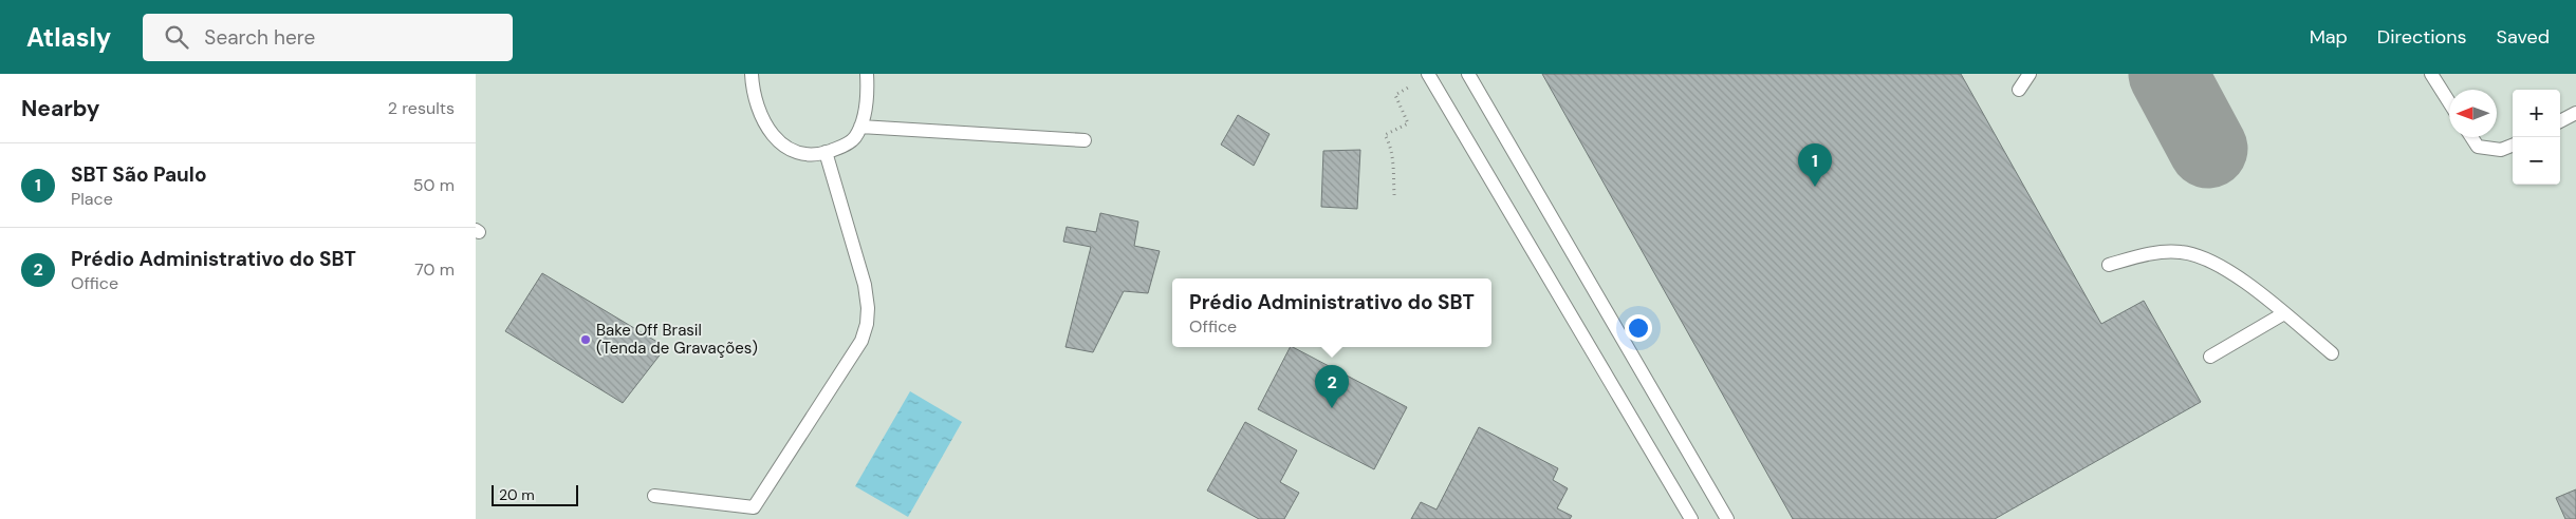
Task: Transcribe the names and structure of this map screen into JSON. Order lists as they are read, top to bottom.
{
  "places": ["Bake Off Brasil (Tenda de Gravações)"],
  "scale_bar": "20 m",
  "north": "left",
  "page": {
    "header": "Atlasly",
    "search": "Search here",
    "nav": ["Map", "Directions", "Saved"],
    "heading": ["Nearby", "2 results"],
    "map_buttons": ["+", "−"],
    "list": [
      {
        "mark": "1",
        "name": "SBT São Paulo",
        "note": "Place",
        "value": "50 m"
      },
      {
        "mark": "2",
        "name": "Prédio Administrativo do SBT",
        "note": "Office",
        "value": "70 m"
      }
    ],
    "pins": ["1", "2"],
    "popup": ["Prédio Administrativo do SBT", "Office"],
    "scale": "20 m"
  }
}
